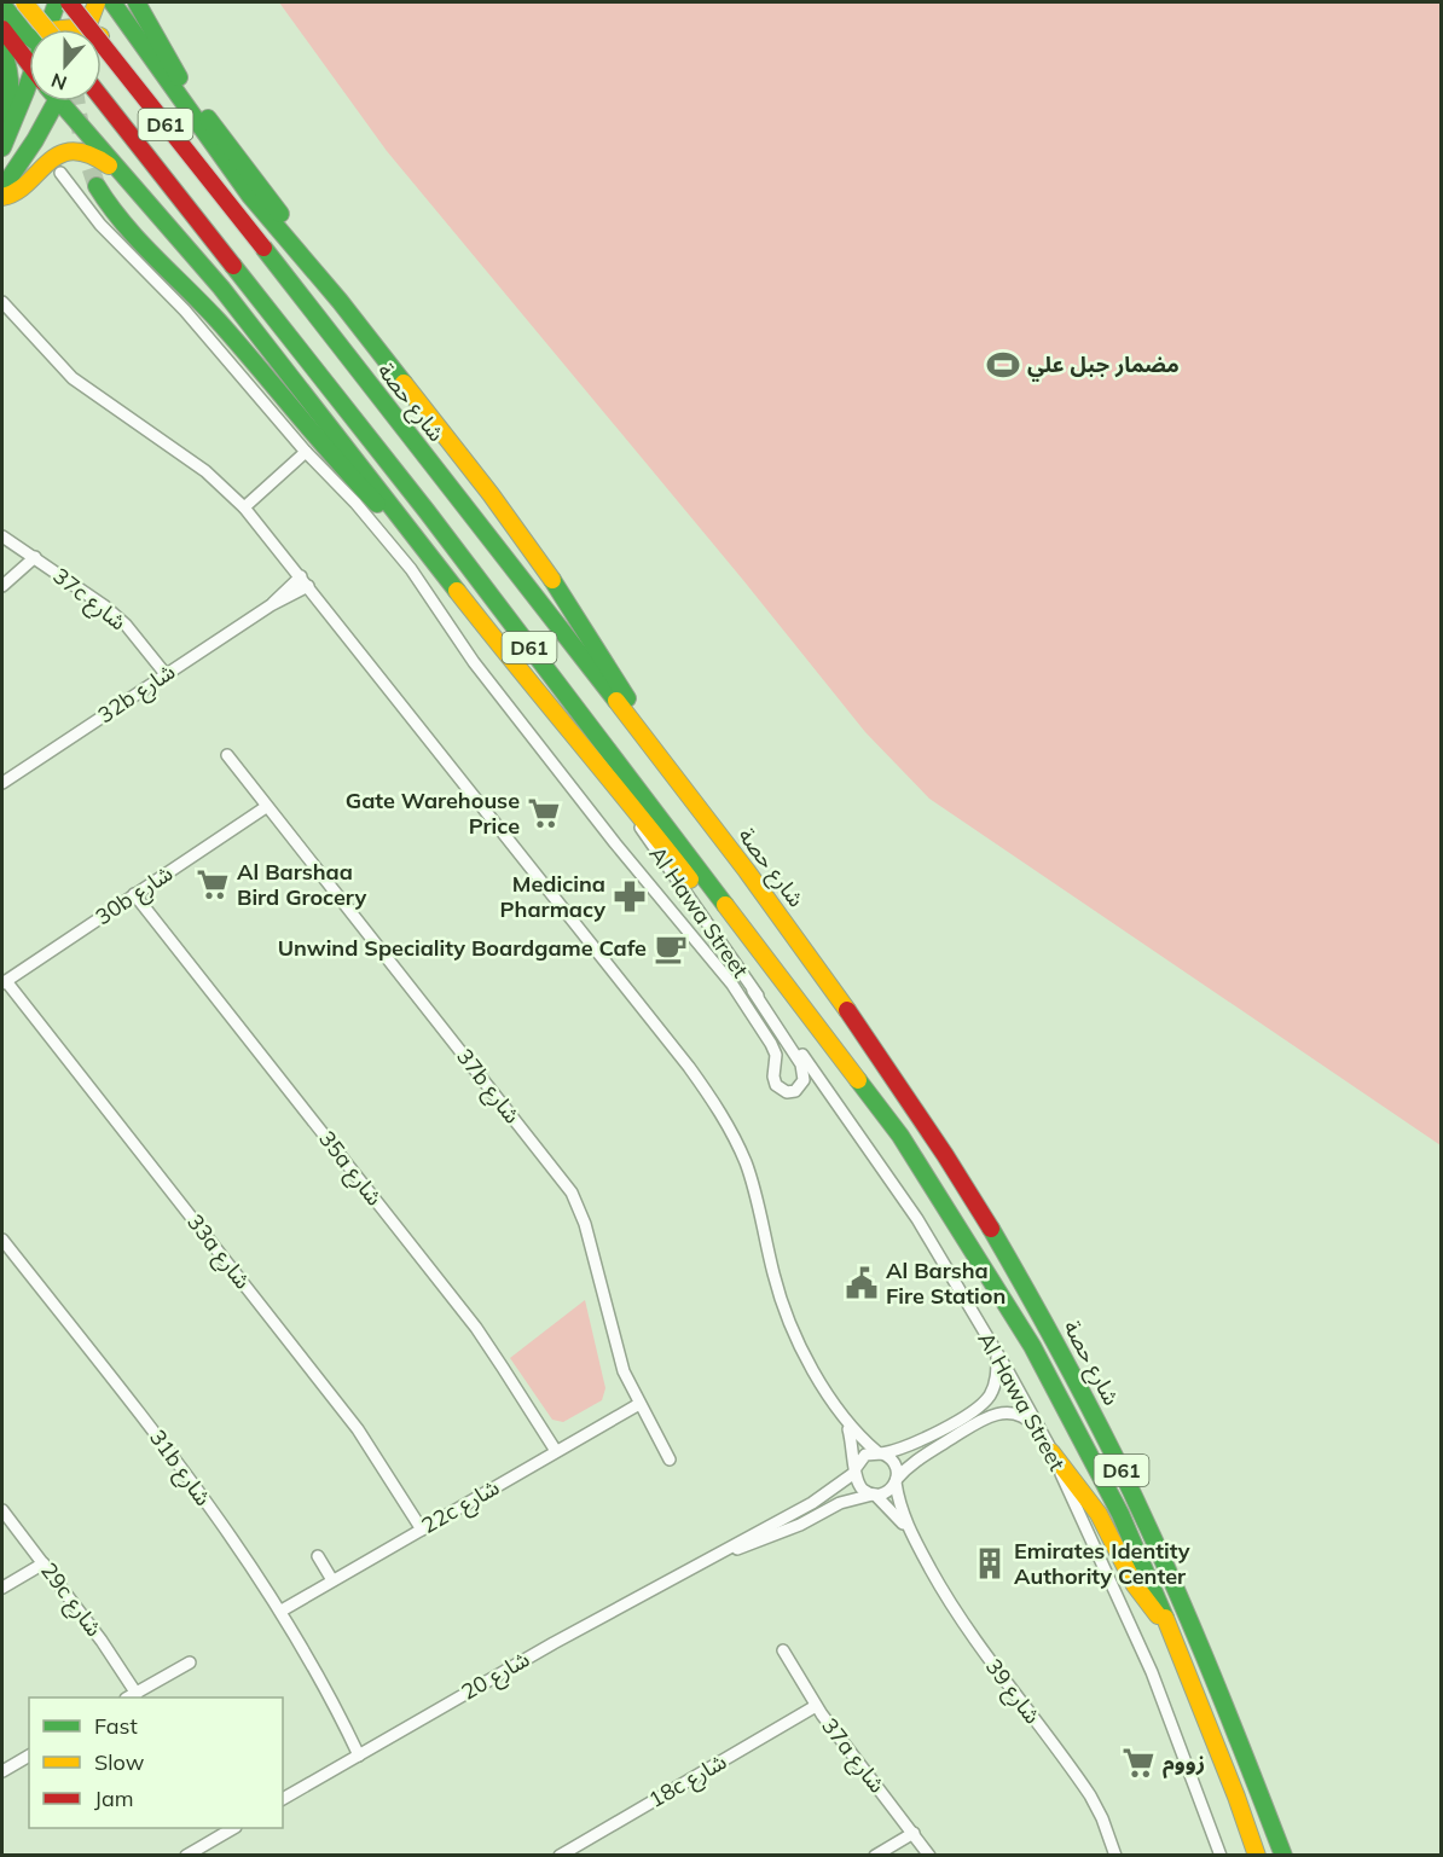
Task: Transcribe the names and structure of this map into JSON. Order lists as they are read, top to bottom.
{
  "streets": {
    "main road": ["D61", "شارع حصة"],
    "street": [
      "37c شارع",
      "32b شارع",
      "30b شارع",
      "Al Hawa Street",
      "37b شارع",
      "35a شارع",
      "33a شارع",
      "31b شارع",
      "22c شارع",
      "29c شارع",
      "شارع 20",
      "شارع 39",
      "37a شارع",
      "18c شارع"
    ]
  },
  "crossings": [
    ["D61", "شارع حصة"],
    ["شارع حصة", "Al Hawa Street"],
    ["37c شارع", "32b شارع"],
    ["30b شارع", "37b شارع"],
    ["30b شارع", "35a شارع"],
    ["30b شارع", "33a شارع"],
    ["37b شارع", "22c شارع"],
    ["35a شارع", "22c شارع"],
    ["33a شارع", "22c شارع"],
    ["31b شارع", "22c شارع"],
    ["31b شارع", "شارع 20"],
    ["شارع 20", "شارع 39"],
    ["37a شارع", "18c شارع"]
  ],
  "places": {
    "sports": ["مضمار جبل علي"],
    "supermarket": ["Gate Warehouse Price", "Al Barshaa Bird Grocery", "زووم"],
    "pharmacy": ["Medicina Pharmacy"],
    "cafe": ["Unwind Speciality Boardgame Cafe"],
    "public building": ["Al Barsha Fire Station"],
    "building": ["Emirates Identity Authority Center"]
  },
  "legend": ["Fast", "Slow", "Jam"],
  "north": "bottom"
}
